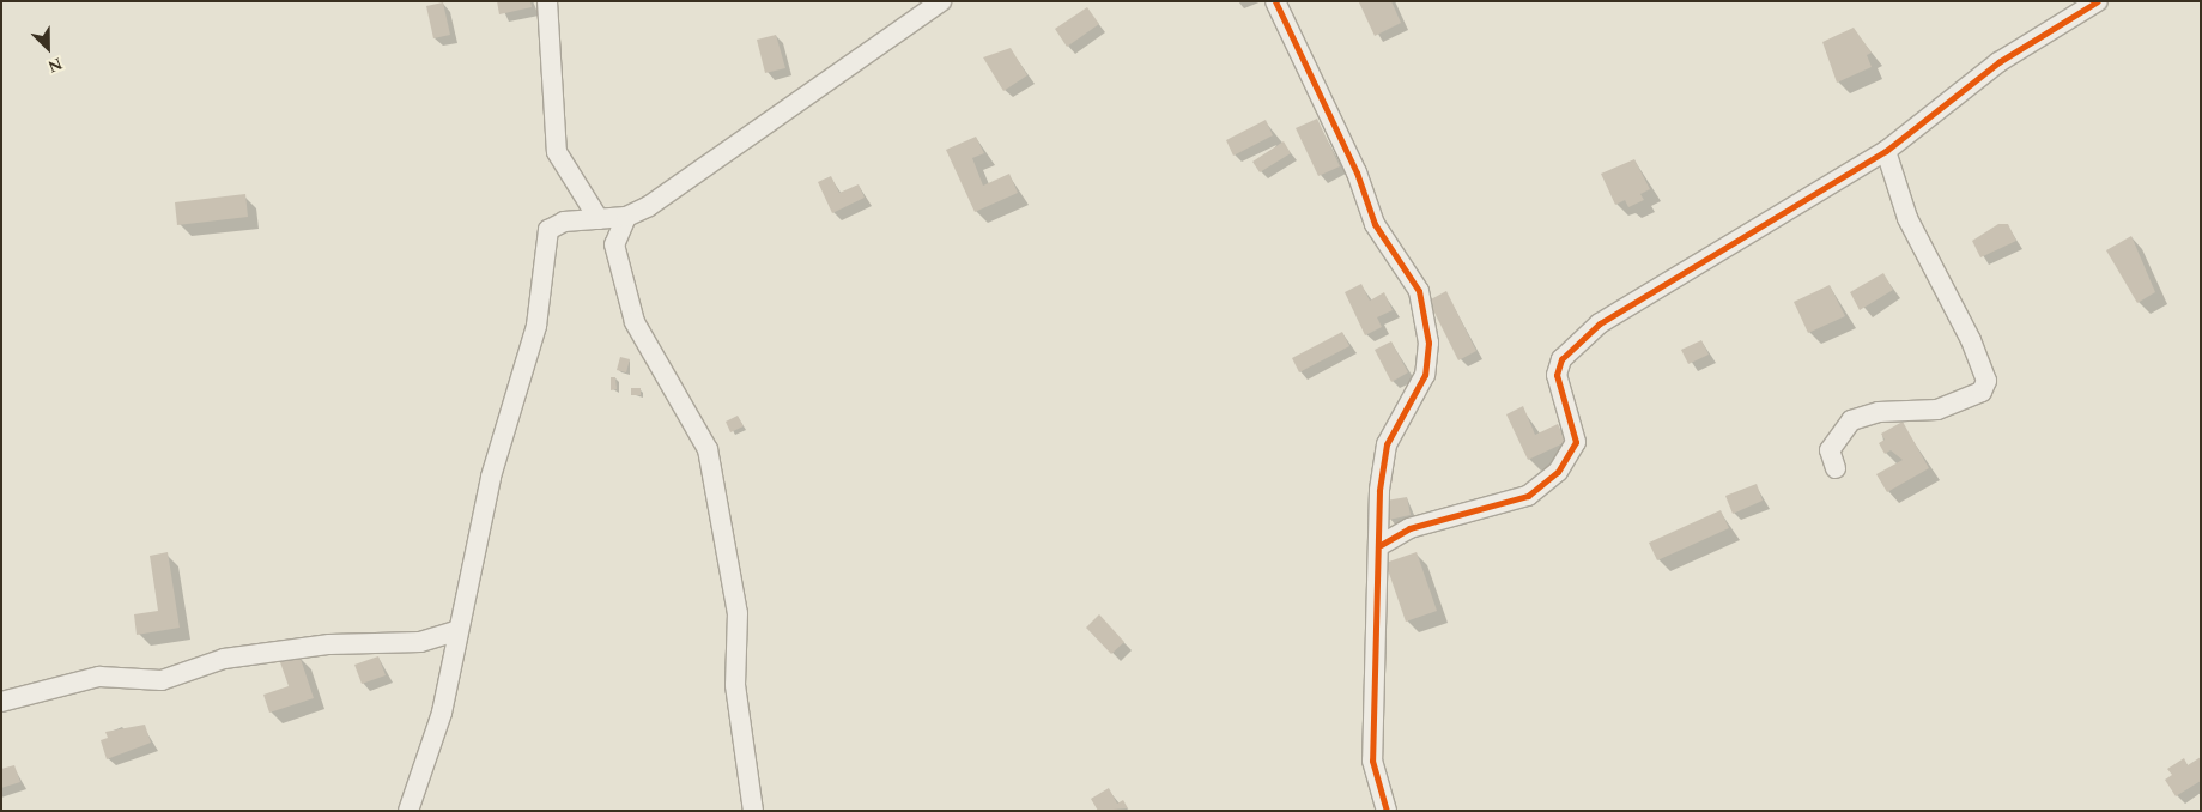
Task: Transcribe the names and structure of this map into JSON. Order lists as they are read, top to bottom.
{
  "north": "bottom right"
}
